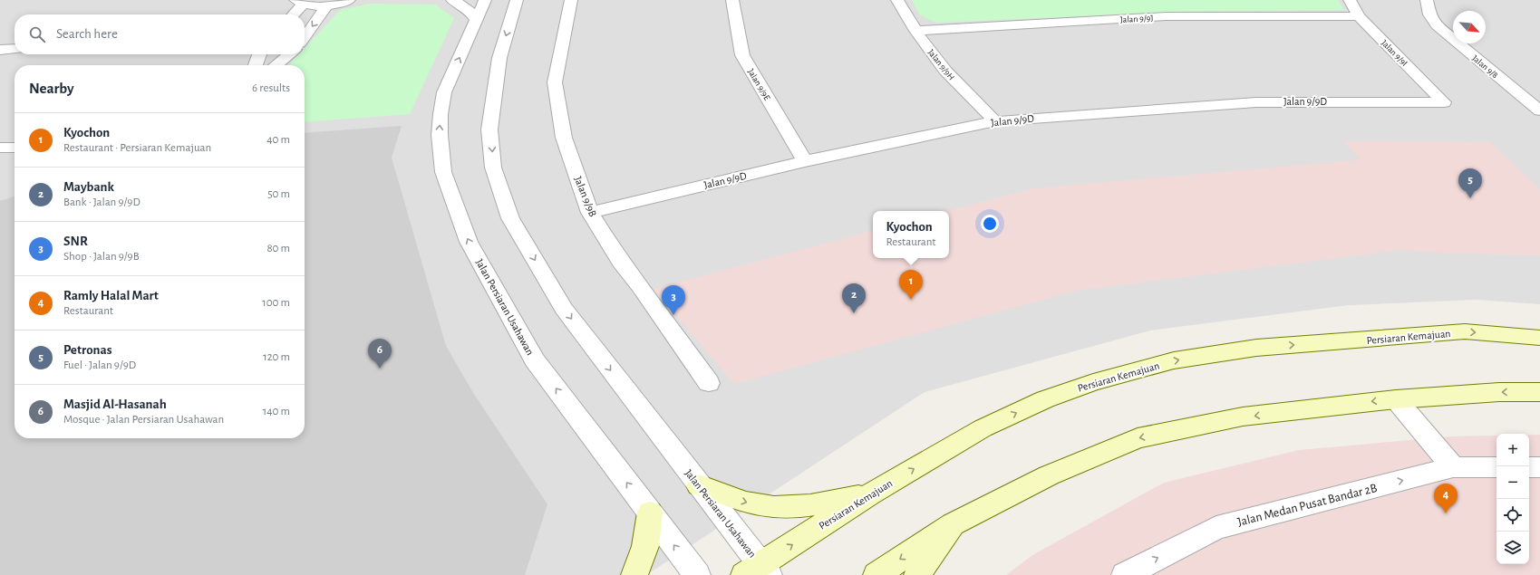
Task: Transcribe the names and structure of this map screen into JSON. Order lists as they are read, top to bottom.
{
  "streets": {
    "main road": ["Persiaran Kemajuan"],
    "street": [
      "Jalan 9/9J",
      "Jalan 9/9I",
      "Jalan 9/9H",
      "Jalan 9/8",
      "Jalan 9/9E",
      "Jalan 9/9D",
      "Jalan 9/9B",
      "Jalan Persiaran Usahawan",
      "Jalan Medan Pusat Bandar 2B"
    ]
  },
  "crossings": [
    ["Jalan 9/9J", "Jalan 9/9I"],
    ["Jalan 9/9J", "Jalan 9/9H"],
    ["Jalan 9/9I", "Jalan 9/9D"],
    ["Jalan 9/9H", "Jalan 9/9D"],
    ["Jalan 9/9E", "Jalan 9/9D"],
    ["Jalan 9/9D", "Jalan 9/9B"],
    ["Jalan Persiaran Usahawan", "Persiaran Kemajuan"]
  ],
  "one_way": ["Jalan Medan Pusat Bandar 2B"],
  "north": "bottom right",
  "page": {
    "search": "Search here",
    "heading": ["Nearby", "6 results"],
    "list": [
      {
        "mark": "1",
        "name": "Kyochon",
        "note": "Restaurant · Persiaran Kemajuan",
        "value": "40 m"
      },
      {
        "mark": "2",
        "name": "Maybank",
        "note": "Bank · Jalan 9/9D",
        "value": "50 m"
      },
      {
        "mark": "3",
        "name": "SNR",
        "note": "Shop · Jalan 9/9B",
        "value": "80 m"
      },
      {
        "mark": "4",
        "name": "Ramly Halal Mart",
        "note": "Restaurant",
        "value": "100 m"
      },
      {
        "mark": "5",
        "name": "Petronas",
        "note": "Fuel · Jalan 9/9D",
        "value": "120 m"
      },
      {
        "mark": "6",
        "name": "Masjid Al-Hasanah",
        "note": "Mosque · Jalan Persiaran Usahawan",
        "value": "140 m"
      }
    ],
    "pins": [
      "5",
      "1",
      "2",
      "3",
      "6",
      "4"
    ],
    "popup": ["Kyochon", "Restaurant"],
    "map_buttons": ["+", "−"]
  }
}
